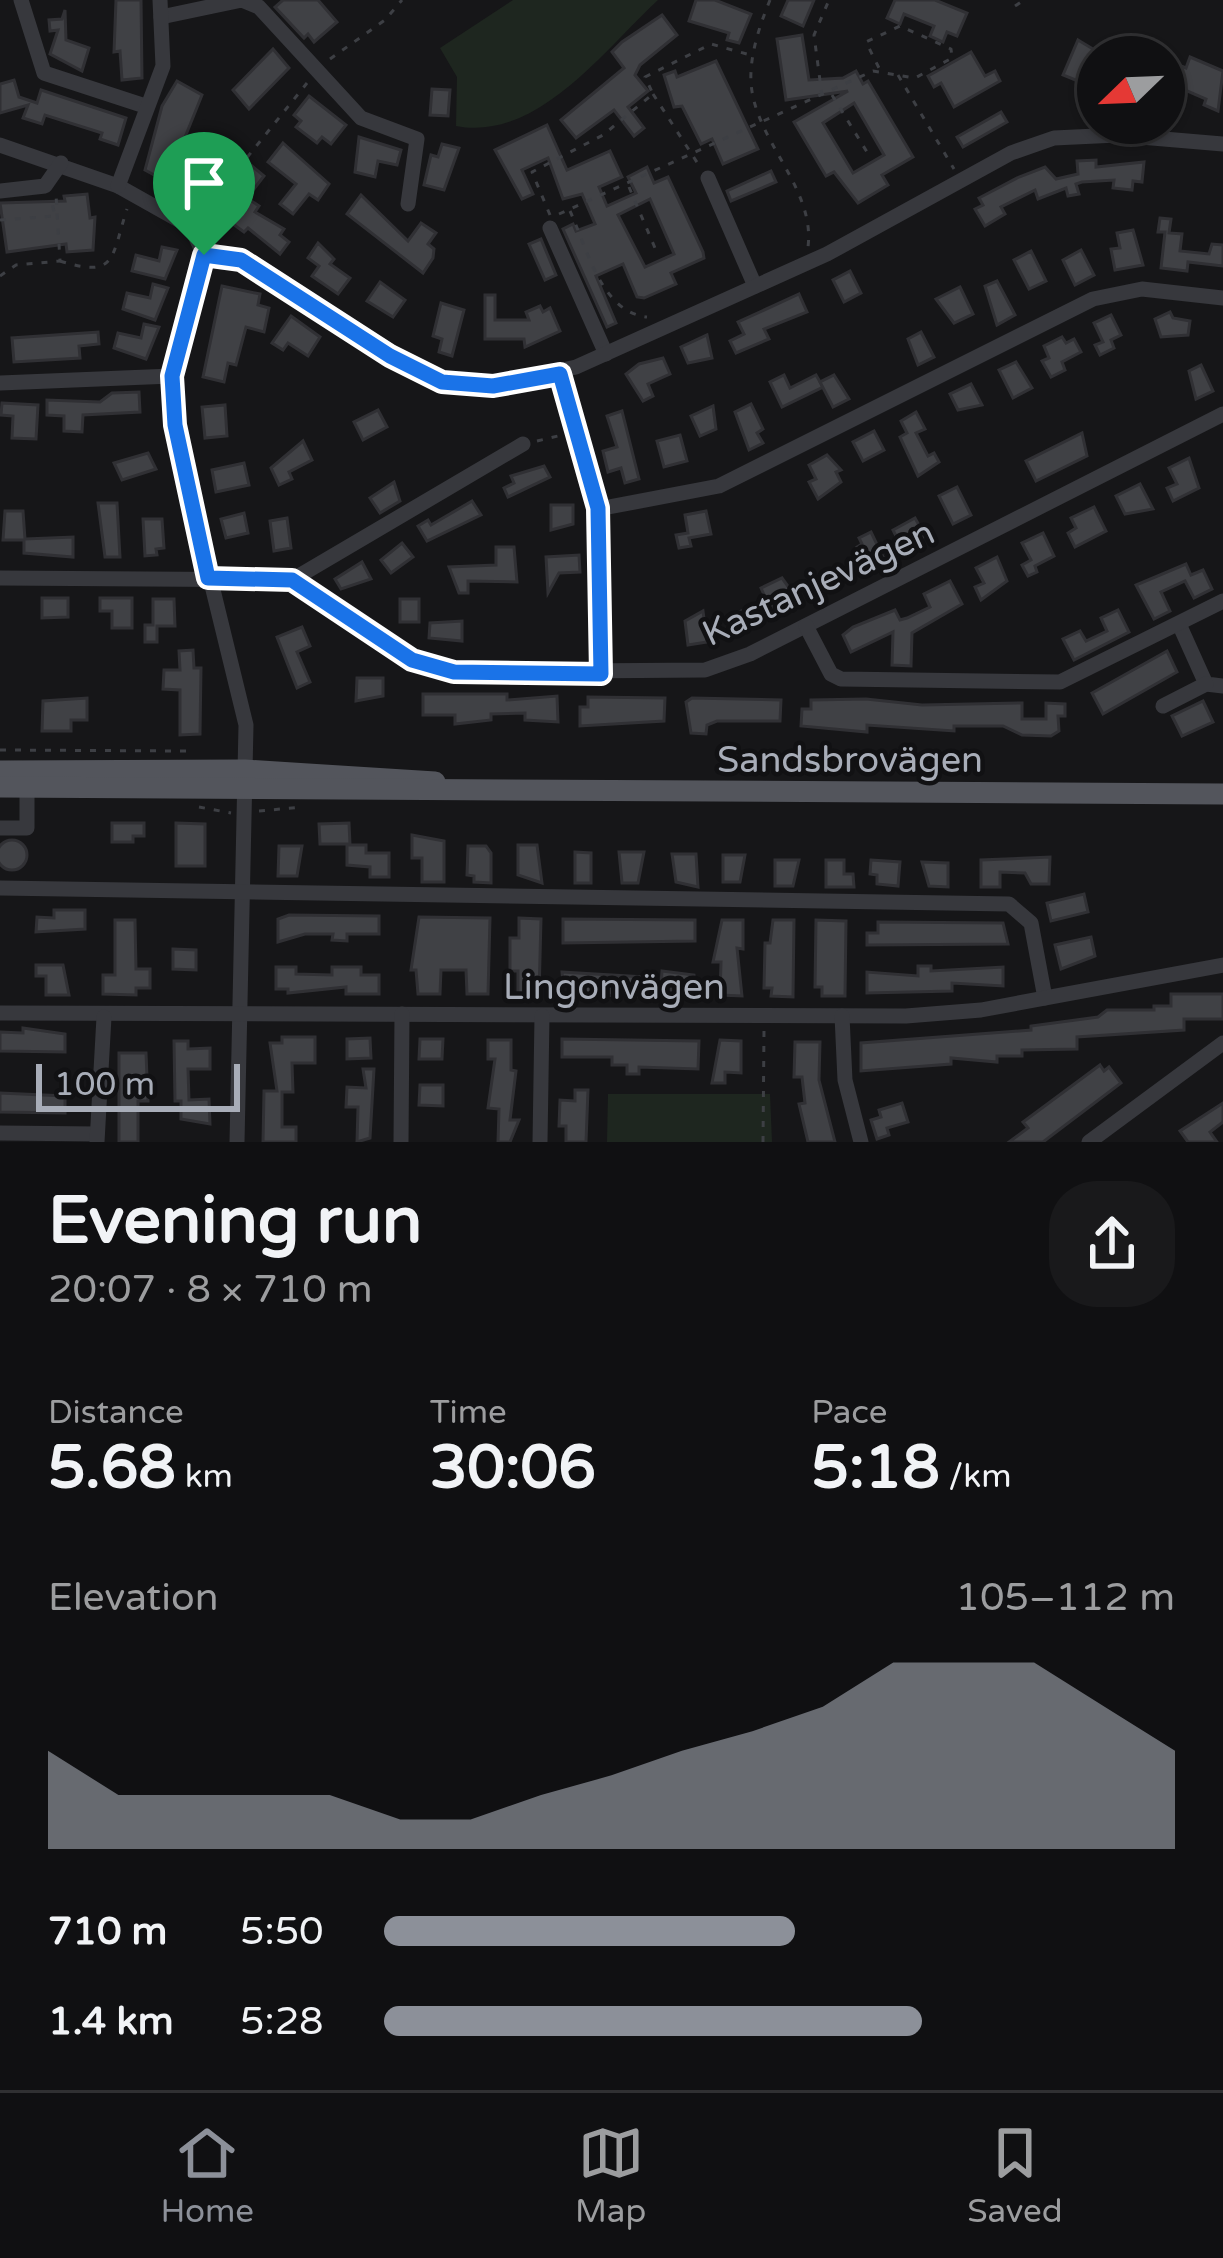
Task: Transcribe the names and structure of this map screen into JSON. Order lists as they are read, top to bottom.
{
  "streets": {
    "main road": ["Sandsbrovägen"],
    "street": ["Kastanjevägen", "Lingonvägen"]
  },
  "scale_bar": "100 m",
  "north": "bottom left",
  "page": {
    "scale": "100 m",
    "heading": ["Evening run", "20:07 · 8 × 710 m"],
    "stats": [
      ["Distance", "5.68 km"],
      ["Time", "30:06"],
      ["Pace", "5:18 /km"]
    ],
    "chart": ["Elevation", "105–112 m"],
    "list": [
      {
        "name": "710 m",
        "note": "5:50"
      },
      {
        "name": "1.4 km",
        "note": "5:28"
      }
    ],
    "tabs": ["Home", "Map", "Saved"]
  }
}
